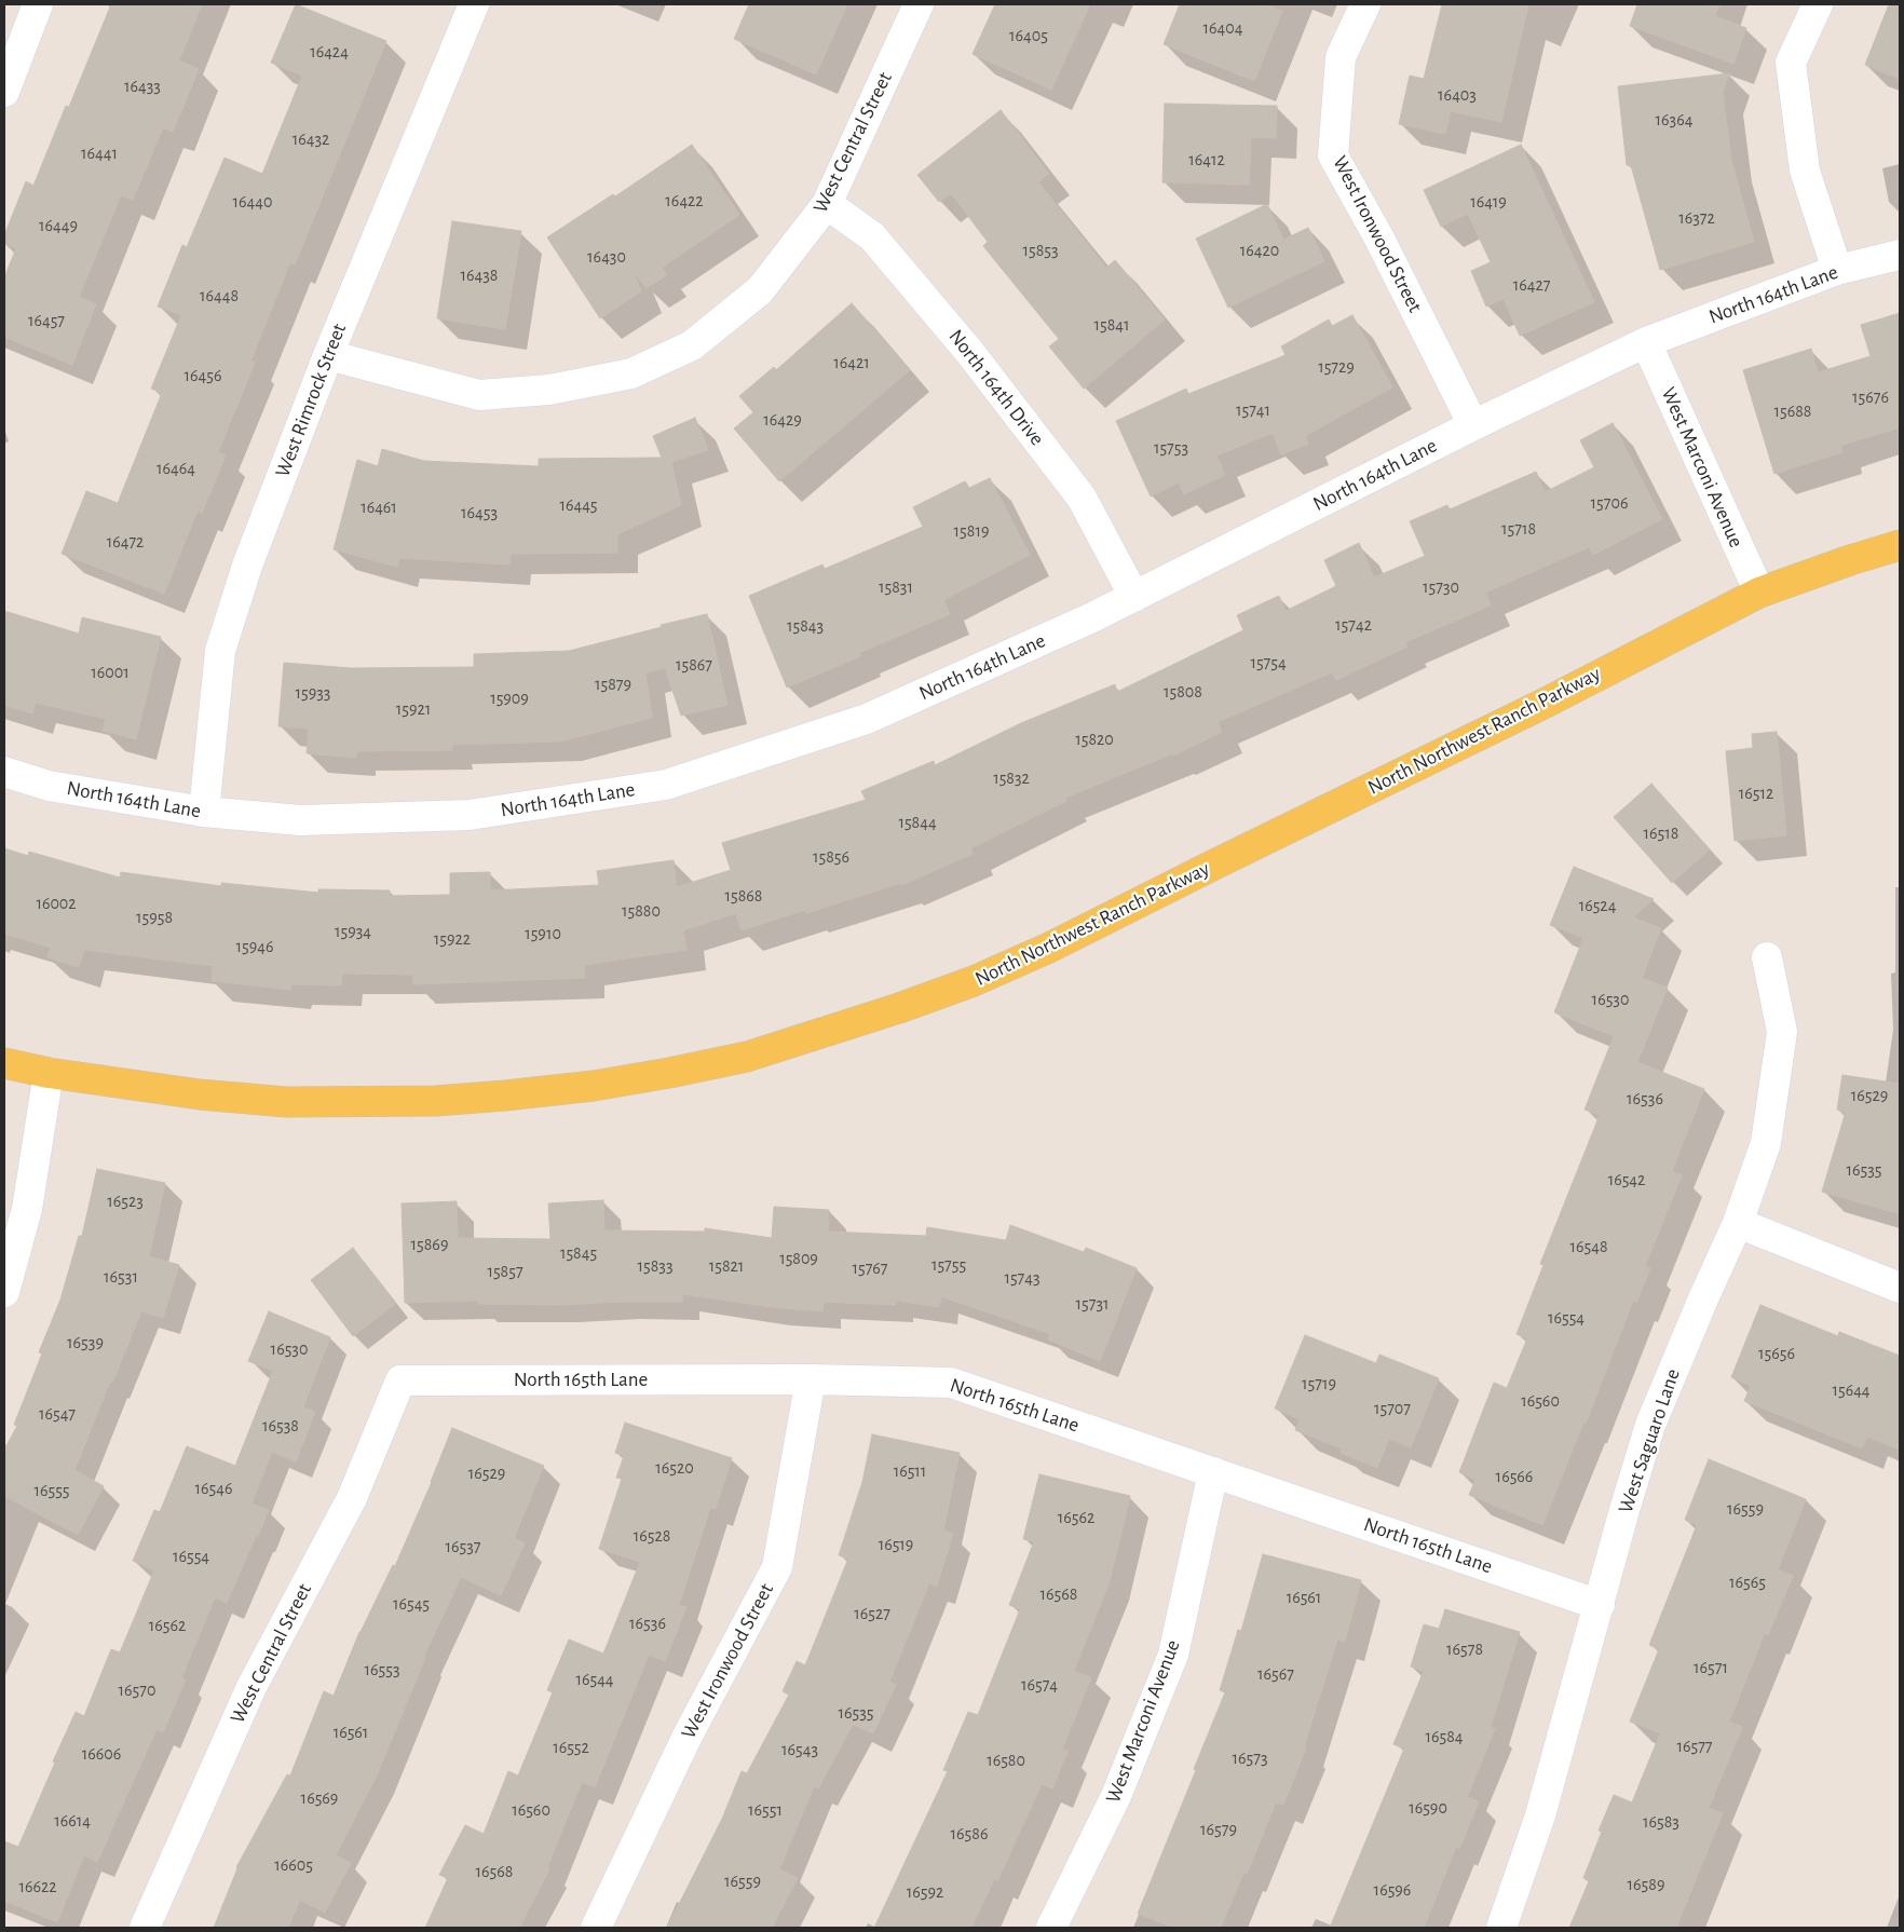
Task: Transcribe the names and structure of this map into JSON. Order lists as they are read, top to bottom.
{
  "streets": {
    "main road": ["North Northwest Ranch Parkway"],
    "street": [
      "West Central Street",
      "West Ironwood Street",
      "North 164th Lane",
      "North 164th Drive",
      "West Rimrock Street",
      "West Marconi Avenue",
      "North 165th Lane",
      "West Saguaro Lane"
    ]
  },
  "crossings": [
    ["West Central Street", "North 164th Drive"],
    ["West Central Street", "West Rimrock Street"],
    ["West Central Street", "North 165th Lane"],
    ["West Ironwood Street", "North 164th Lane"],
    ["West Ironwood Street", "North 165th Lane"],
    ["North 164th Lane", "North 164th Drive"],
    ["North 164th Lane", "West Rimrock Street"],
    ["North 164th Lane", "West Marconi Avenue"],
    ["West Marconi Avenue", "North Northwest Ranch Parkway"],
    ["West Marconi Avenue", "North 165th Lane"],
    ["North 165th Lane", "West Saguaro Lane"]
  ],
  "house_numbers": [
    "16404",
    "16405",
    "16424",
    "16433",
    "16403",
    "16364",
    "16432",
    "16441",
    "16412",
    "16422",
    "16440",
    "16419",
    "16372",
    "16449",
    "15853",
    "16420",
    "16430",
    "16438",
    "16427",
    "16448",
    "16457",
    "15841",
    "16421",
    "15729",
    "16456",
    "15676",
    "15741",
    "15688",
    "16429",
    "15753",
    "16464",
    "15706",
    "16445",
    "16461",
    "16453",
    "15718",
    "15819",
    "16472",
    "15831",
    "15730",
    "15742",
    "15843",
    "15754",
    "15867",
    "16001",
    "15879",
    "15808",
    "15933",
    "15909",
    "15921",
    "15820",
    "15832",
    "16512",
    "15844",
    "16518",
    "15856",
    "15868",
    "16002",
    "16524",
    "15880",
    "15958",
    "15934",
    "15910",
    "15922",
    "15946",
    "16530",
    "16529",
    "16536",
    "16535",
    "16542",
    "16523",
    "15869",
    "16548",
    "15845",
    "15809",
    "15755",
    "15833",
    "15821",
    "15767",
    "15857",
    "16531",
    "15743",
    "15731",
    "16554",
    "16539",
    "16530",
    "15656",
    "15719",
    "15644",
    "16560",
    "15707",
    "16547",
    "16538",
    "16520",
    "16511",
    "16529",
    "16566",
    "16546",
    "16555",
    "16559",
    "16562",
    "16528",
    "16519",
    "16537",
    "16554",
    "16565",
    "16568",
    "16561",
    "16545",
    "16527",
    "16536",
    "16562",
    "16578",
    "16571",
    "16553",
    "16567",
    "16544",
    "16574",
    "16570",
    "16535",
    "16561",
    "16584",
    "16577",
    "16552",
    "16543",
    "16606",
    "16573",
    "16580",
    "16569",
    "16590",
    "16560",
    "16551",
    "16614",
    "16583",
    "16579",
    "16586",
    "16605",
    "16568",
    "16559",
    "16589",
    "16622",
    "16596",
    "16592"
  ]
}
